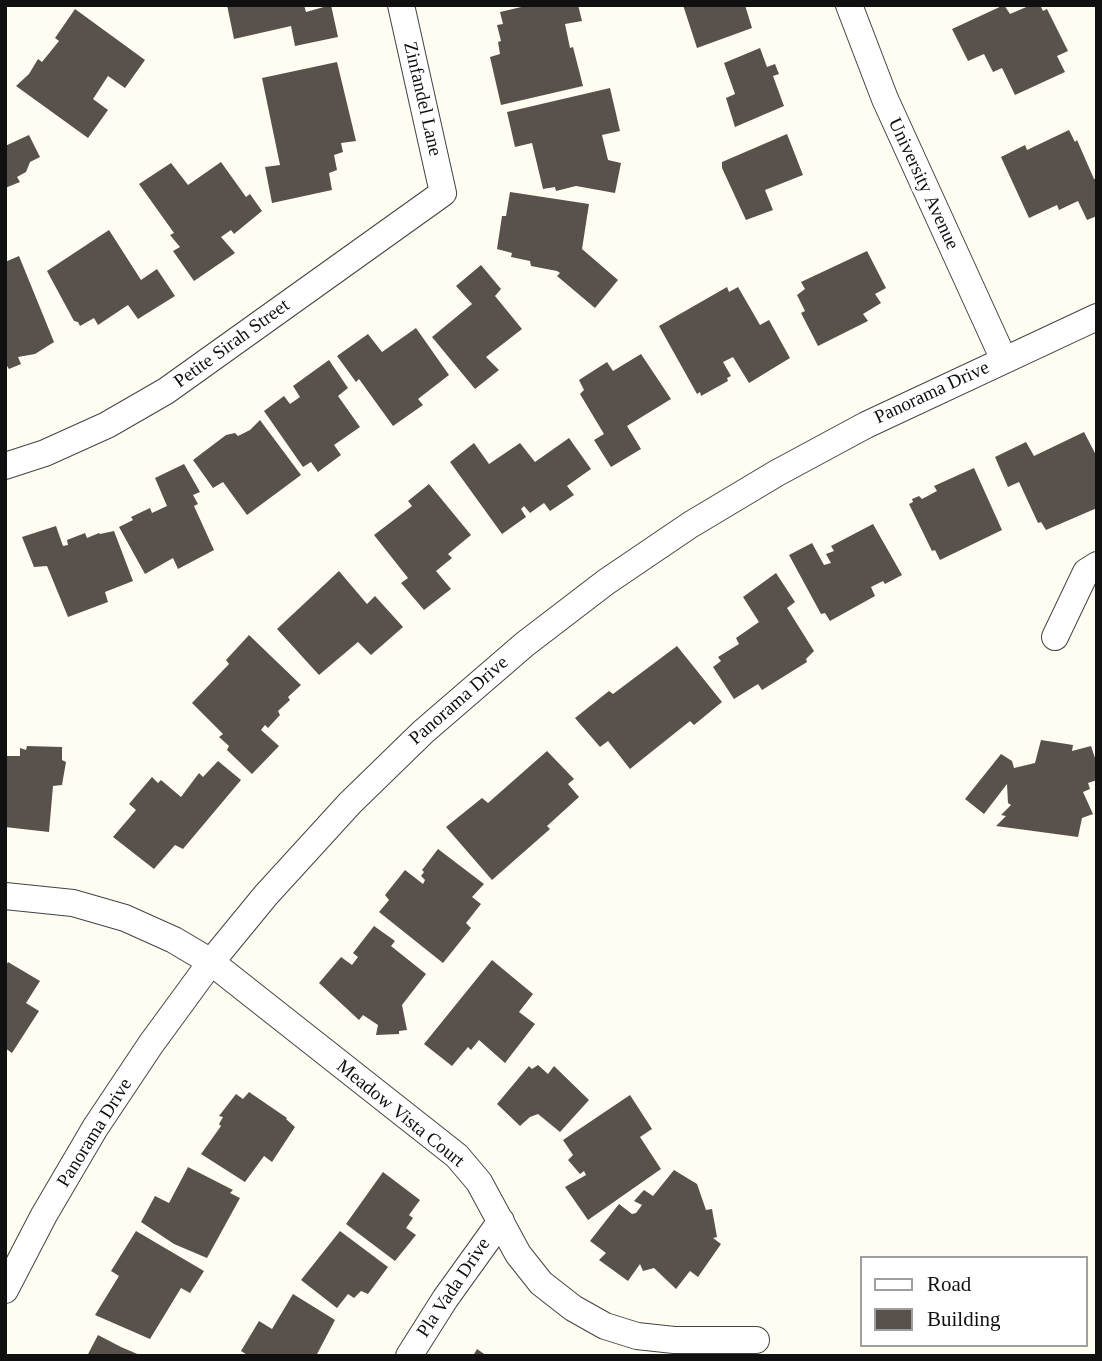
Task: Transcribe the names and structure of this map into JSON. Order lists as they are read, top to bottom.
{
  "streets": {
    "street": [
      "Zinfandel Lane",
      "University Avenue",
      "Petite Sirah Street",
      "Panorama Drive",
      "Meadow Vista Court",
      "Pla Vada Drive"
    ]
  },
  "crossings": [
    ["Zinfandel Lane", "Petite Sirah Street"],
    ["University Avenue", "Panorama Drive"],
    ["Panorama Drive", "Meadow Vista Court"],
    ["Meadow Vista Court", "Pla Vada Drive"]
  ],
  "legend": ["Road", "Building"]
}
